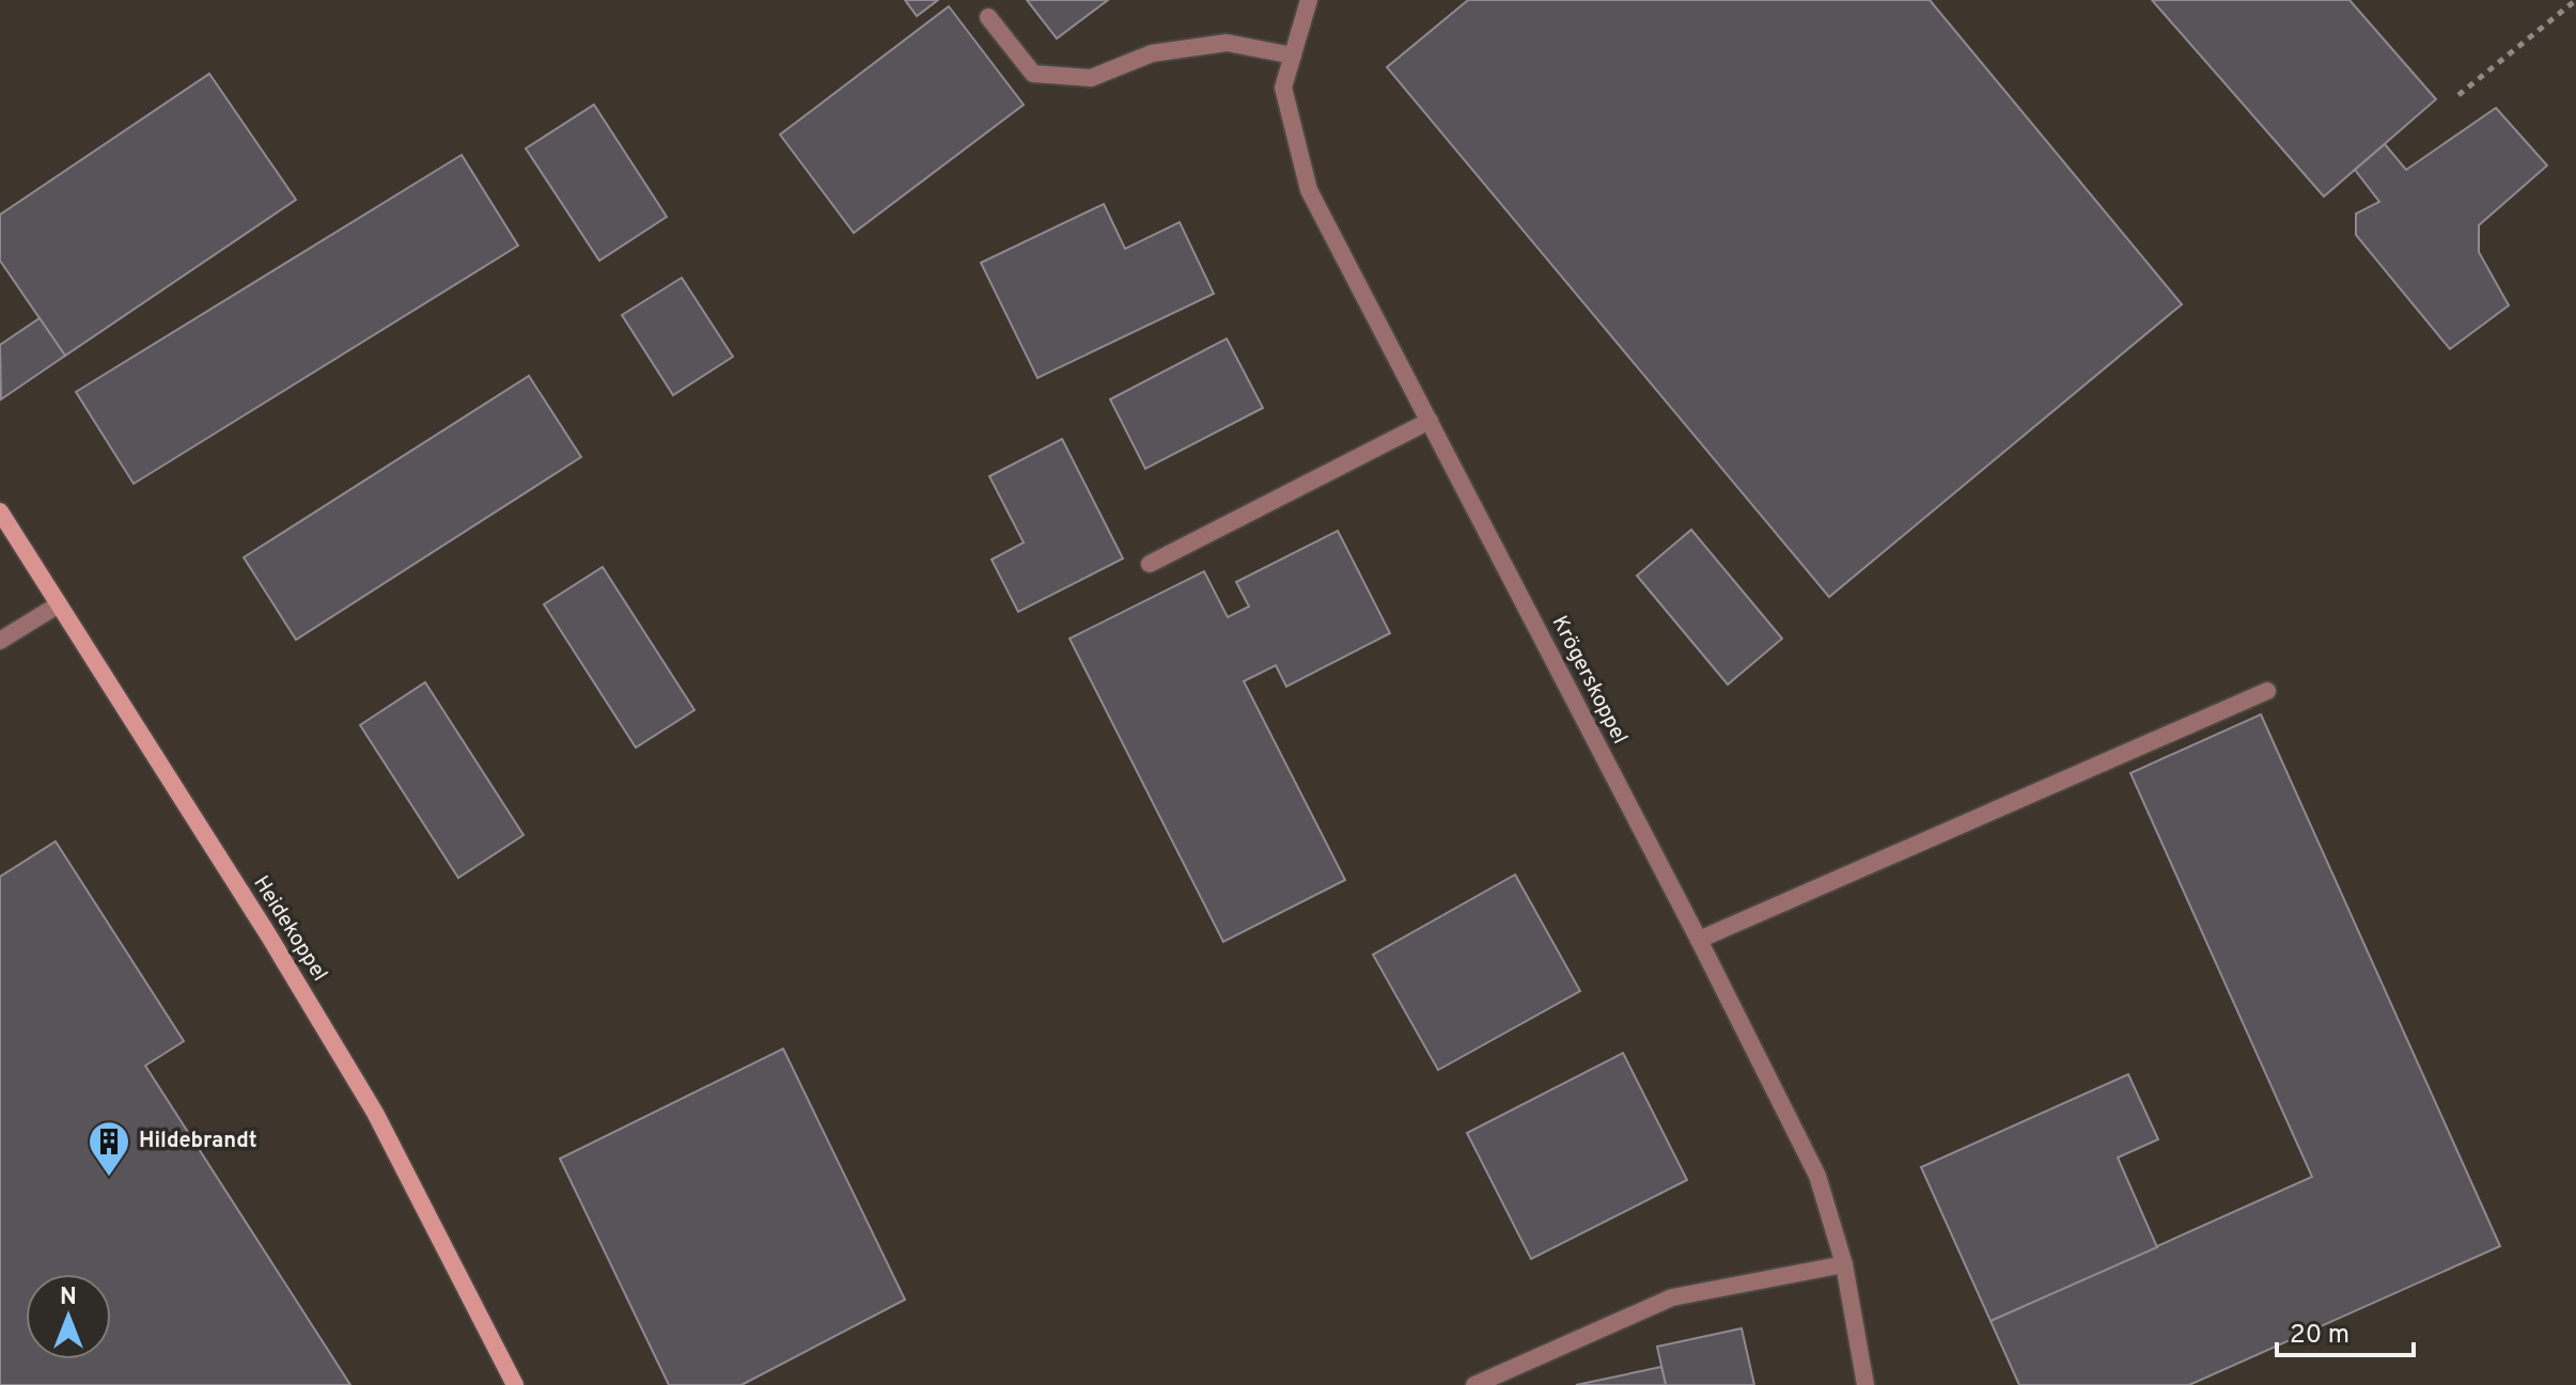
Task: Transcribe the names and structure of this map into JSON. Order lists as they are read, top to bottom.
{
  "streets": {
    "street": ["Krögerskoppel", "Heidekoppel"]
  },
  "places": {
    "building": ["Hildebrandt"]
  },
  "scale_bar": "20 m",
  "north": "top"
}
